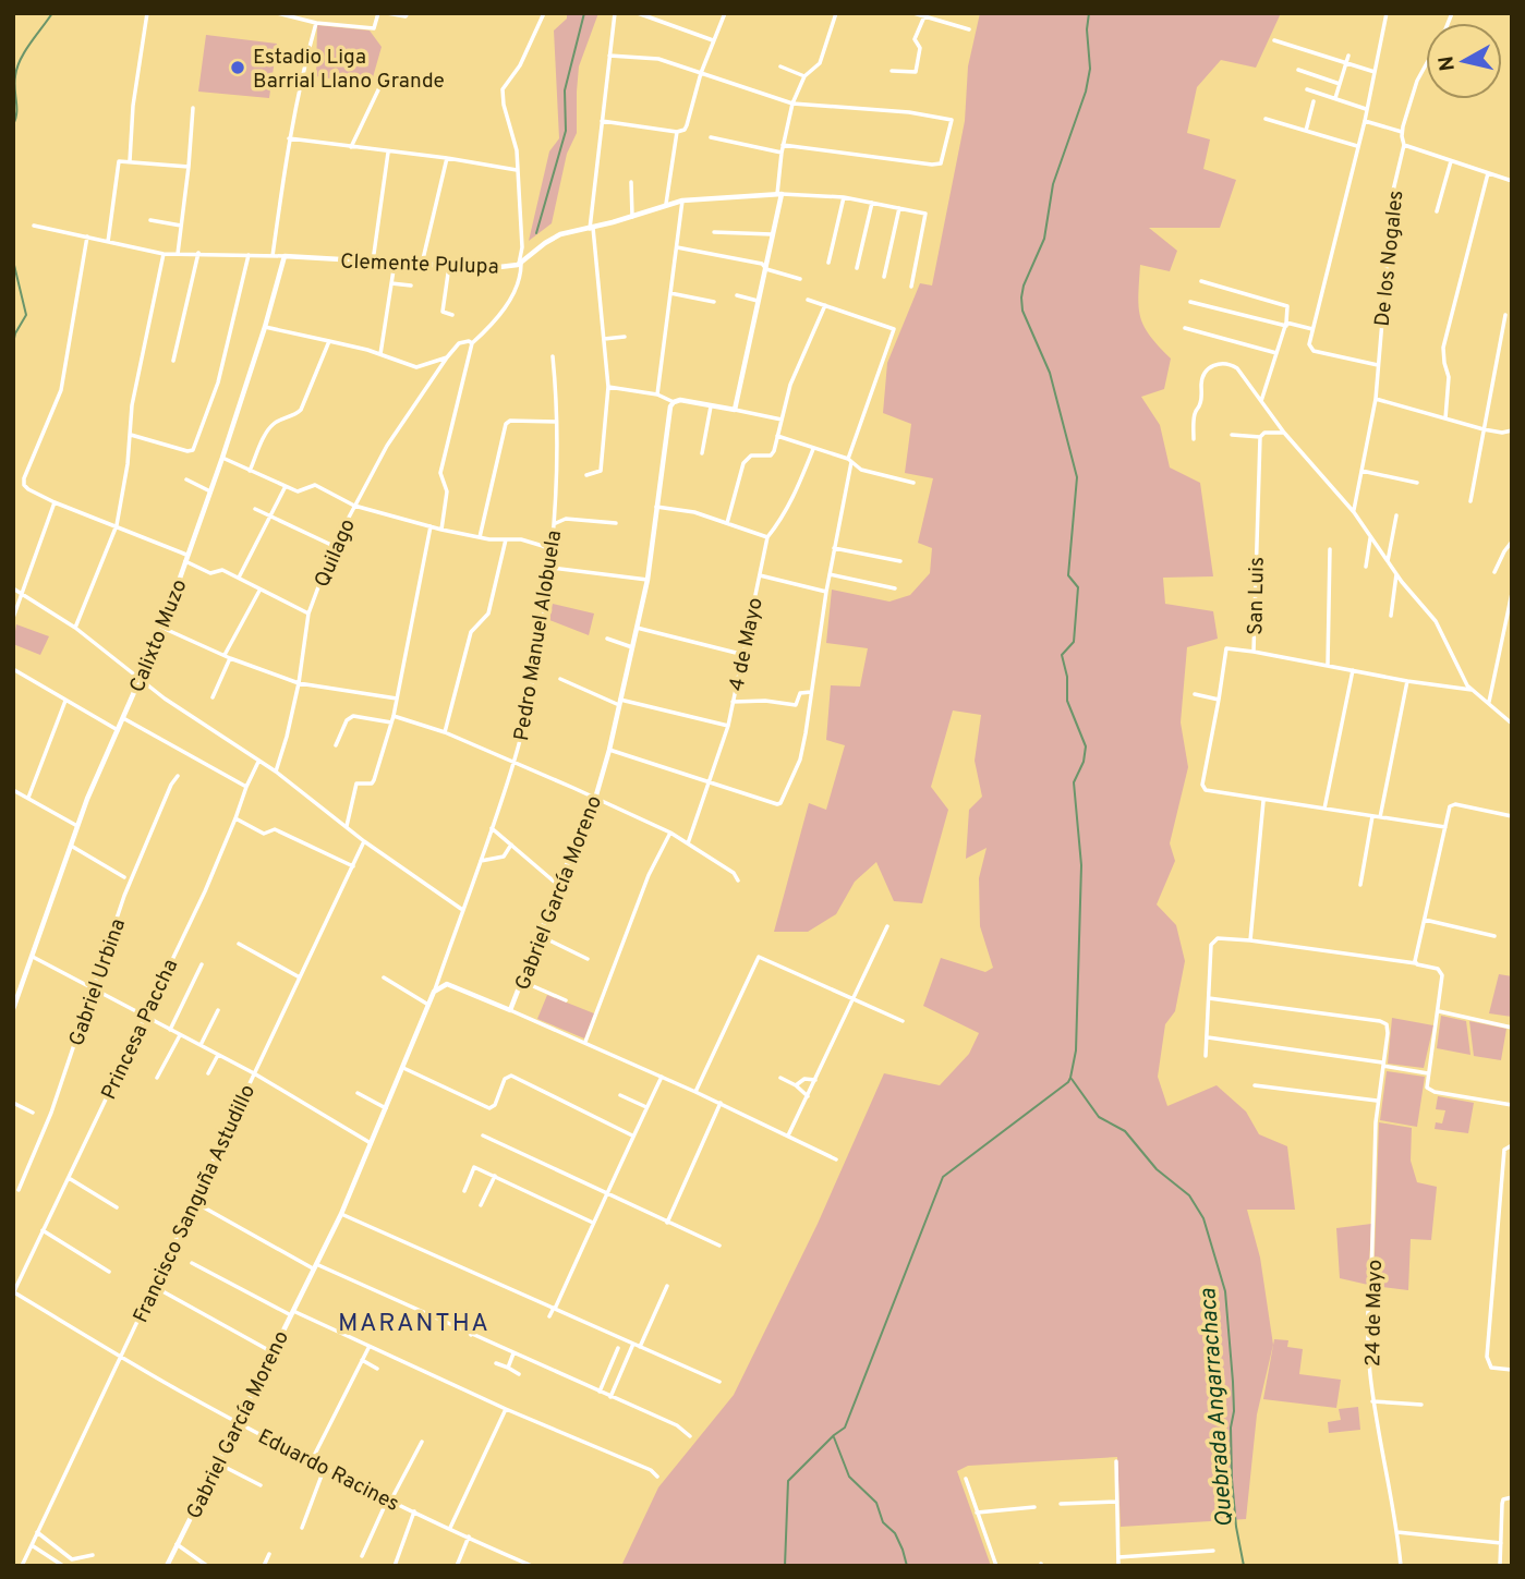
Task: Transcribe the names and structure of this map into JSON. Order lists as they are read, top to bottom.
{
  "streets": {
    "street": [
      "De los Nogales",
      "Clemente Pulupa",
      "Quilago",
      "San Luis",
      "Calixto Muzo",
      "Pedro Manuel Alobuela",
      "4 de Mayo",
      "Gabriel García Moreno",
      "Gabriel Urbina",
      "Princesa Paccha",
      "Francisco Sanguña Astudillo",
      "24 de Mayo",
      "Eduardo Racines"
    ]
  },
  "crossings": [
    ["Clemente Pulupa", "Calixto Muzo"],
    ["Pedro Manuel Alobuela", "Gabriel García Moreno"],
    ["Gabriel García Moreno", "Eduardo Racines"],
    ["Princesa Paccha", "Eduardo Racines"],
    ["Francisco Sanguña Astudillo", "Eduardo Racines"]
  ],
  "districts": ["MARANTHA"],
  "water": ["Quebrada Angarrachaca"],
  "places": ["Estadio Liga Barrial Llano Grande"],
  "north": "left"
}
